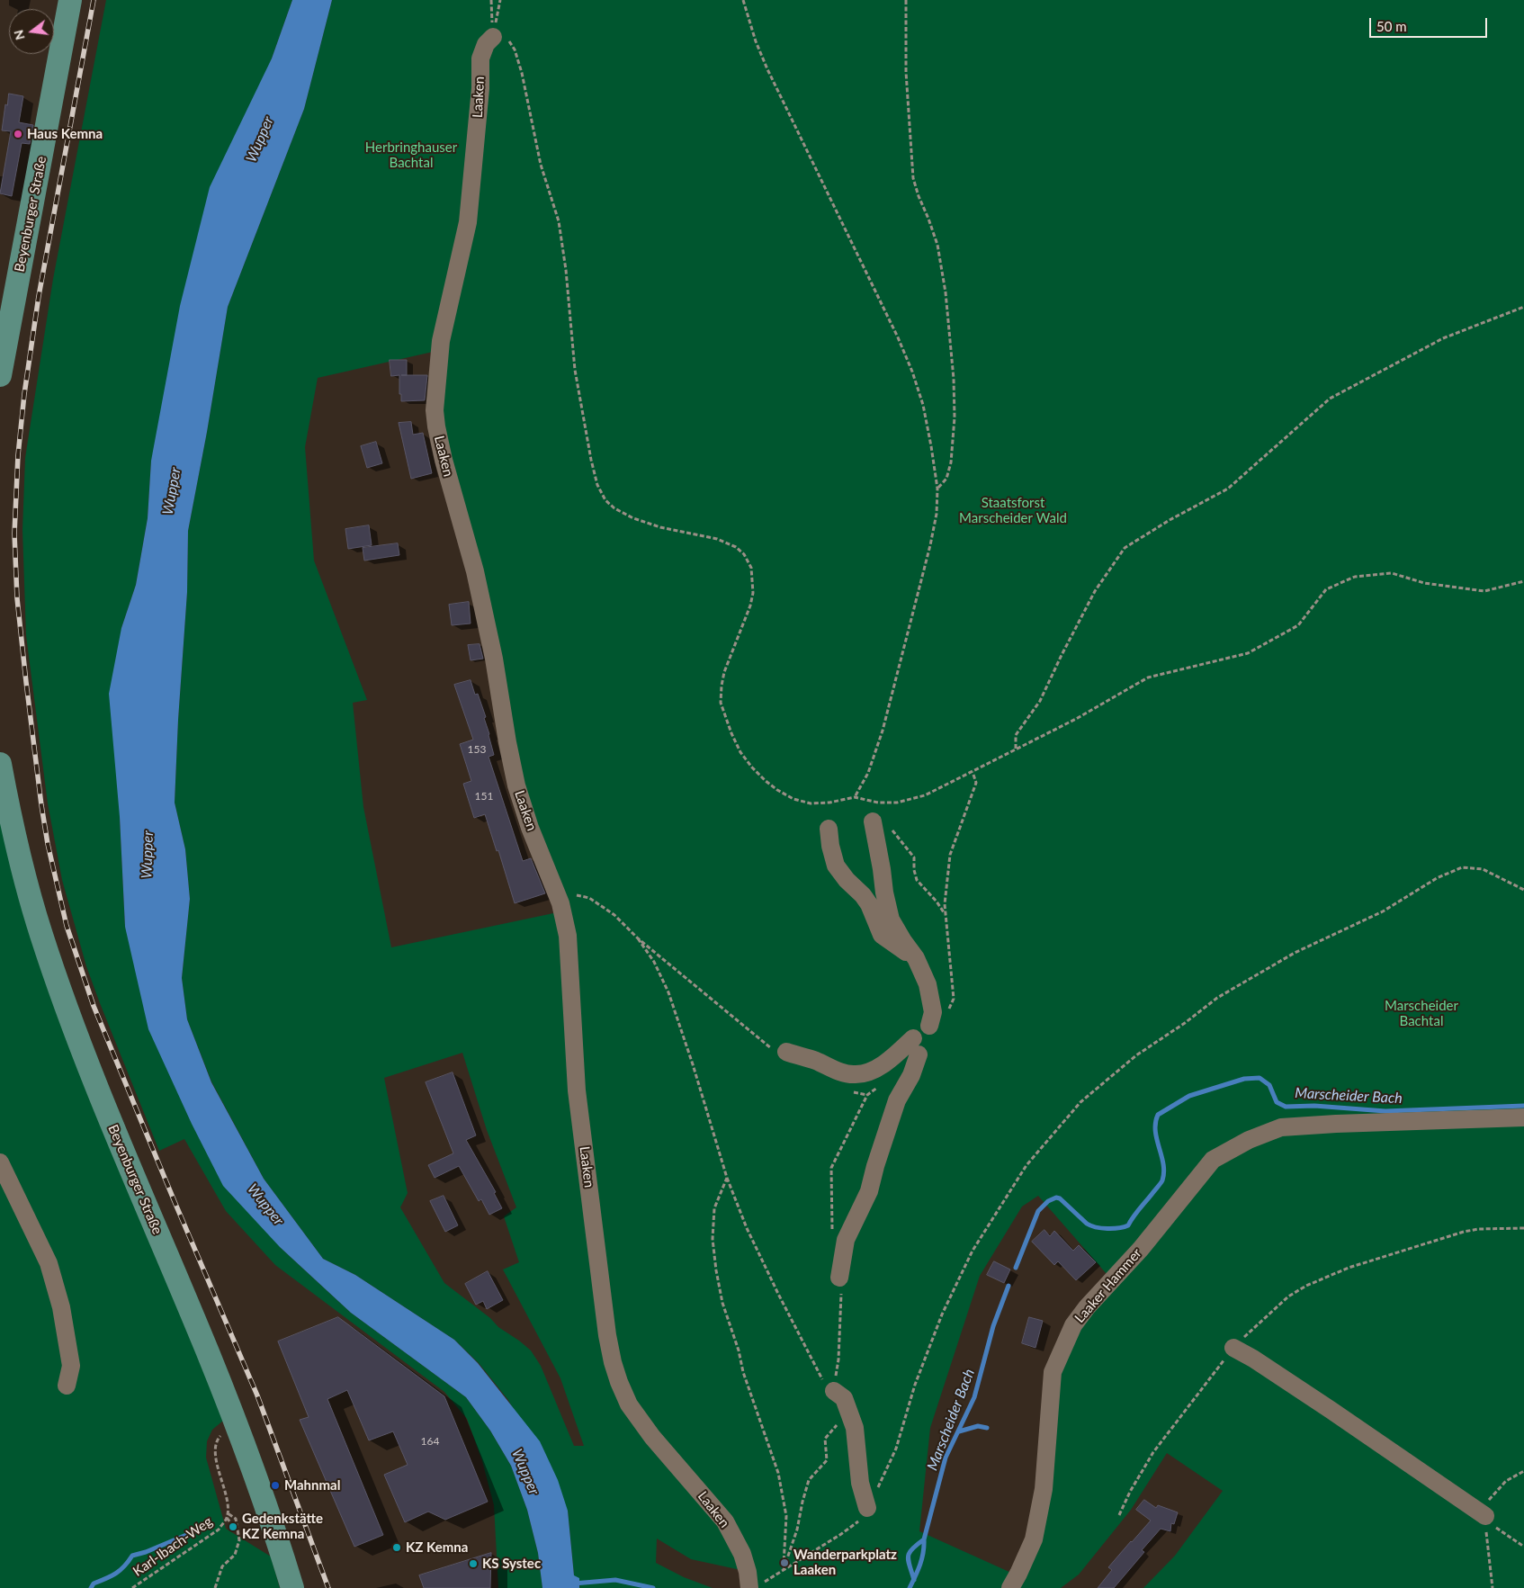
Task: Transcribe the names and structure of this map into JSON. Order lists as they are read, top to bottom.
{
  "streets": {
    "main road": ["Beyenburger Straße"],
    "street": ["Laaken", "Laaker Hammer"],
    "path": ["Karl-Ibach-Weg"]
  },
  "crossings": [
    ["Beyenburger Straße", "Karl-Ibach-Weg"]
  ],
  "water": ["Wupper", "Marscheider Bach"],
  "parks": ["Herbringhauser Bachtal", "Staatsforst Marscheider Wald", "Marscheider Bachtal"],
  "places": [
    "Haus Kemna",
    "Mahnmal",
    "Gedenkstätte KZ Kemna",
    "KZ Kemna",
    "Wanderparkplatz Laaken",
    "KS Systec"
  ],
  "house_numbers": ["153", "151", "164"],
  "scale_bar": "50 m",
  "north": "left"
}
